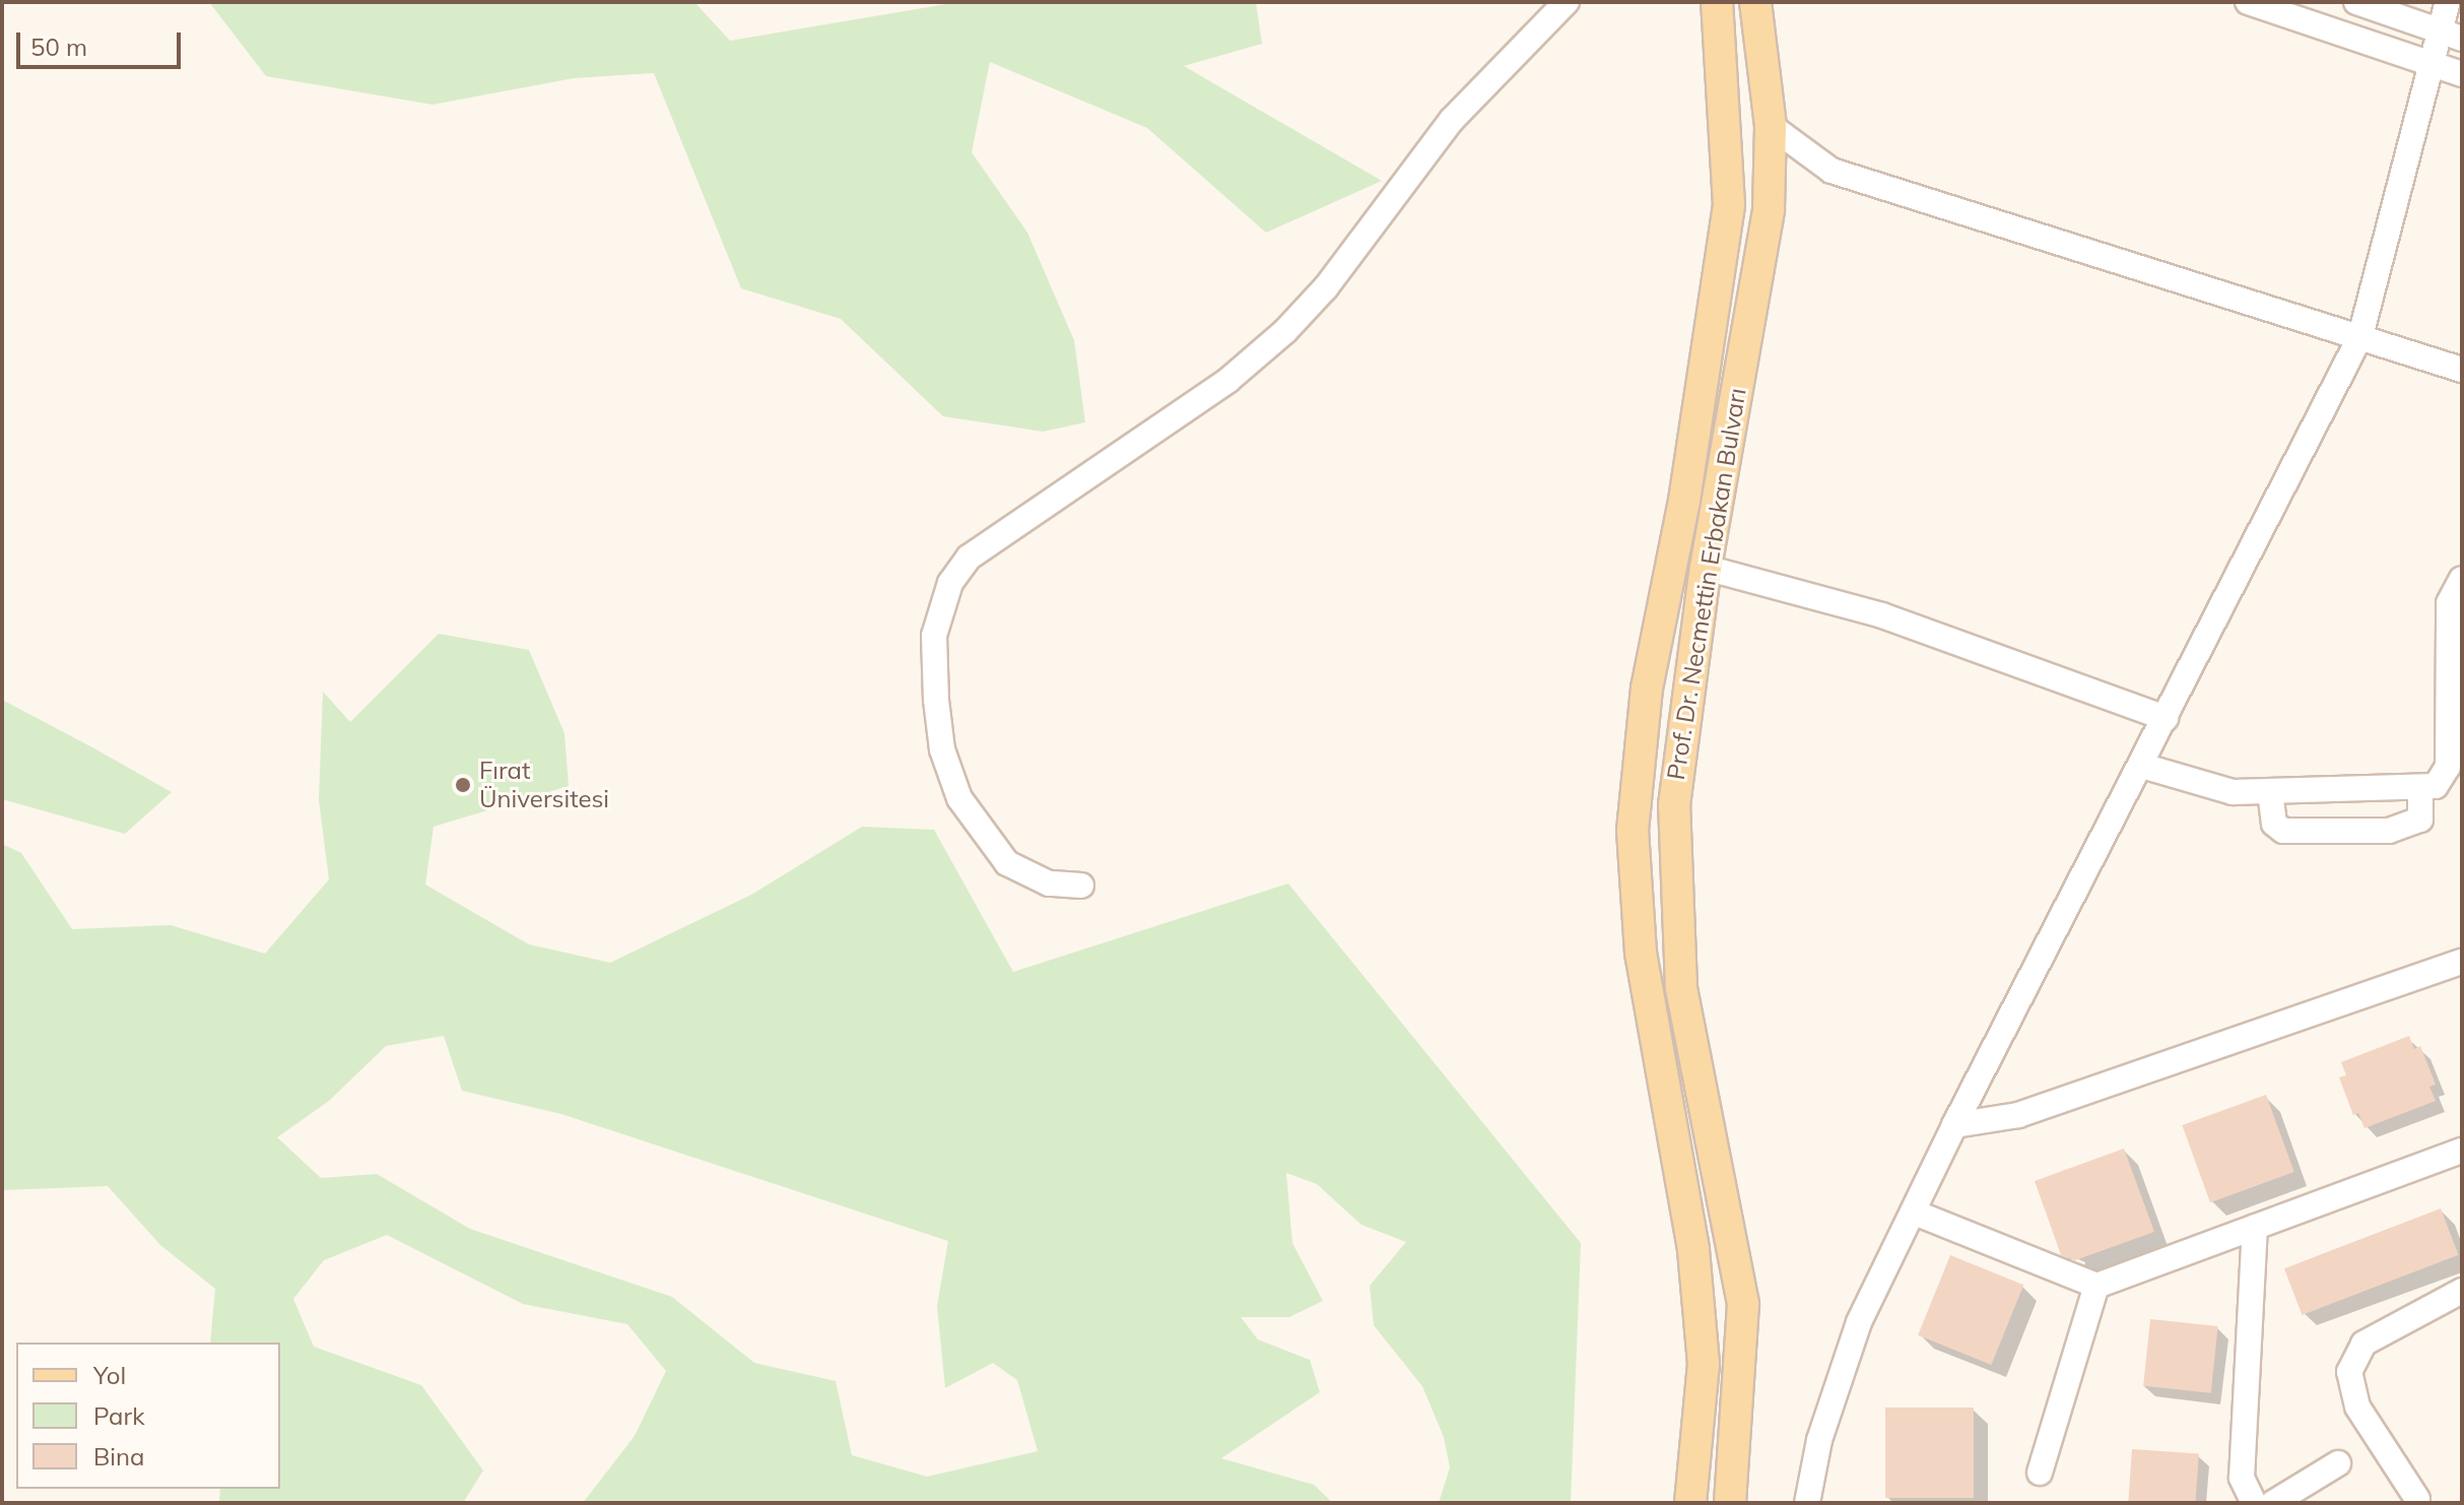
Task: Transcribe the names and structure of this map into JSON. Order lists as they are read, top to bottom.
{
  "streets": {
    "main road": ["Prof. Dr. Necmettin Erbakan Bulvarı"]
  },
  "places": ["Fırat Üniversitesi"],
  "legend": ["Yol", "Park", "Bina"],
  "scale_bar": "50 m"
}
